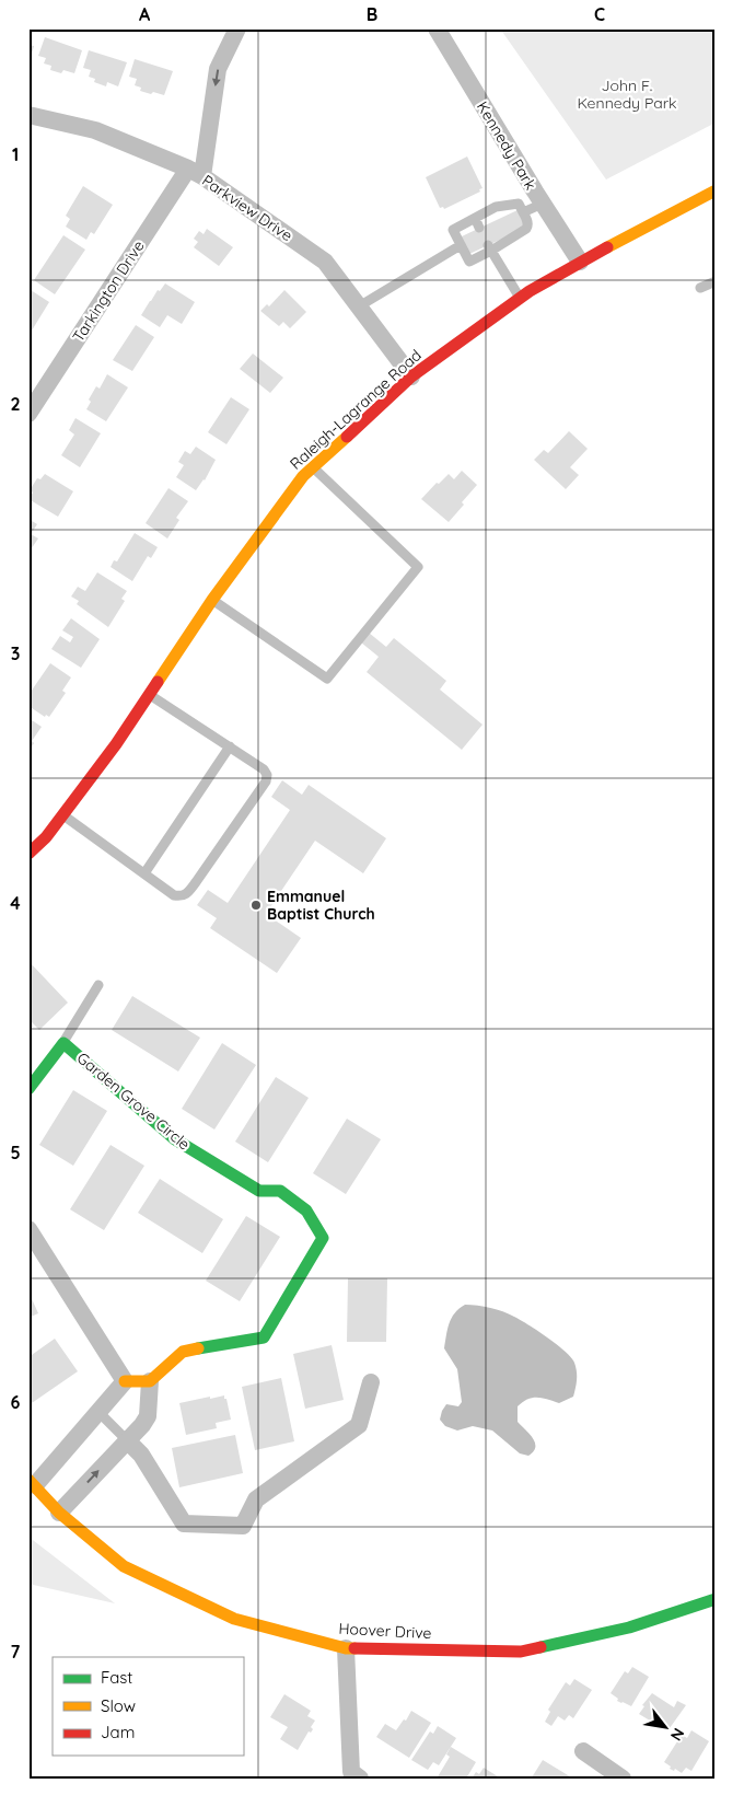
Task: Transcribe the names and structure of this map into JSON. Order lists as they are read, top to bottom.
{
  "streets": {
    "street": [
      "Kennedy Park",
      "Parkview Drive",
      "Tarkington Drive",
      "Raleigh-Lagrange Road",
      "Garden Grove Circle",
      "Hoover Drive"
    ]
  },
  "crossings": [
    ["Kennedy Park", "Raleigh-Lagrange Road"],
    ["Parkview Drive", "Tarkington Drive"],
    ["Parkview Drive", "Raleigh-Lagrange Road"]
  ],
  "parks": ["John F. Kennedy Park"],
  "places": ["Emmanuel Baptist Church"],
  "legend": ["Fast", "Slow", "Jam"],
  "north": "bottom right",
  "grid": {
    "columns": ["A", "B", "C"],
    "rows": [
      "1",
      "2",
      "3",
      "4",
      "5",
      "6",
      "7"
    ]
  }
}
